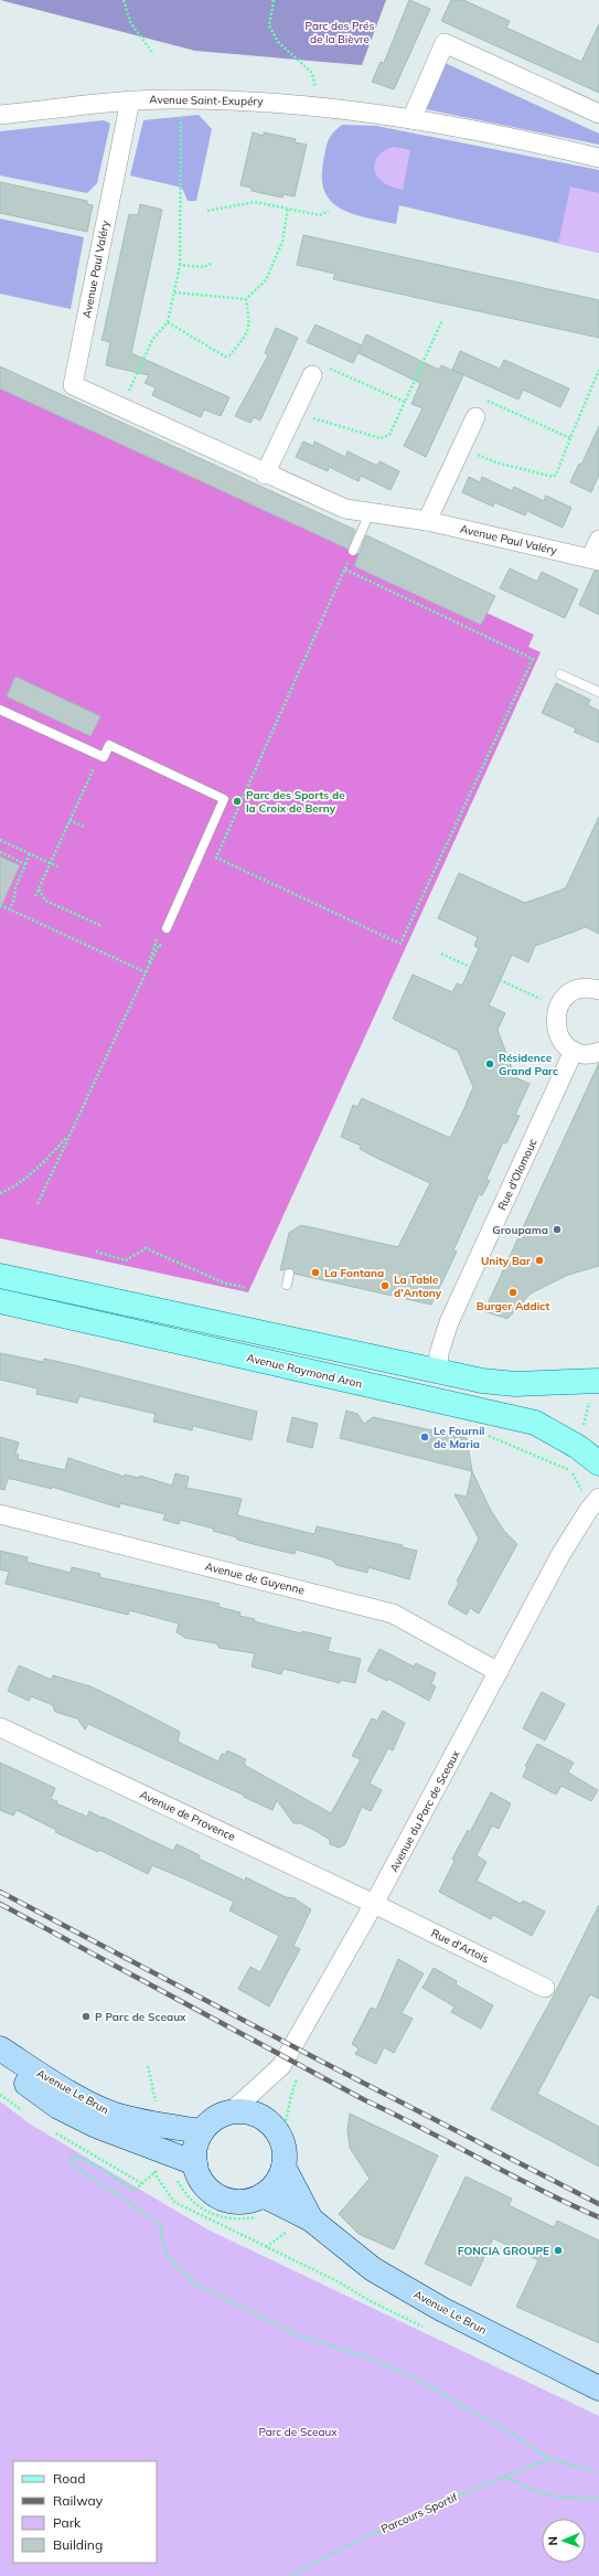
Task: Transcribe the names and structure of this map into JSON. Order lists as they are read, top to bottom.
{
  "streets": {
    "main road": ["Avenue Raymond Aron", "Avenue Le Brun"],
    "street": [
      "Avenue Saint-Exupéry",
      "Avenue Paul Valéry",
      "Rue d'Olomouc",
      "Avenue de Guyenne",
      "Avenue du Parc de Sceaux",
      "Avenue de Provence",
      "Rue d'Artois"
    ],
    "path": ["Parcours Sportif"]
  },
  "crossings": [
    ["Avenue Saint-Exupéry", "Avenue Paul Valéry"],
    ["Avenue de Guyenne", "Avenue du Parc de Sceaux"],
    ["Avenue du Parc de Sceaux", "Avenue de Provence"],
    ["Avenue du Parc de Sceaux", "Rue d'Artois"],
    ["Avenue du Parc de Sceaux", "Avenue Le Brun"],
    ["Avenue de Provence", "Rue d'Artois"]
  ],
  "parks": ["Parc des Prés de la Bièvre", "Parc de Sceaux"],
  "places": [
    "Parc des Sports de la Croix de Berny",
    "Résidence Grand Parc",
    "Groupama",
    "Unity Bar",
    "La Fontana",
    "La Table d'Antony",
    "Burger Addict",
    "Le Fournil de Maria",
    "P Parc de Sceaux",
    "FONCIA GROUPE"
  ],
  "legend": [
    "Road",
    "Railway",
    "Park",
    "Building"
  ],
  "north": "left"
}
